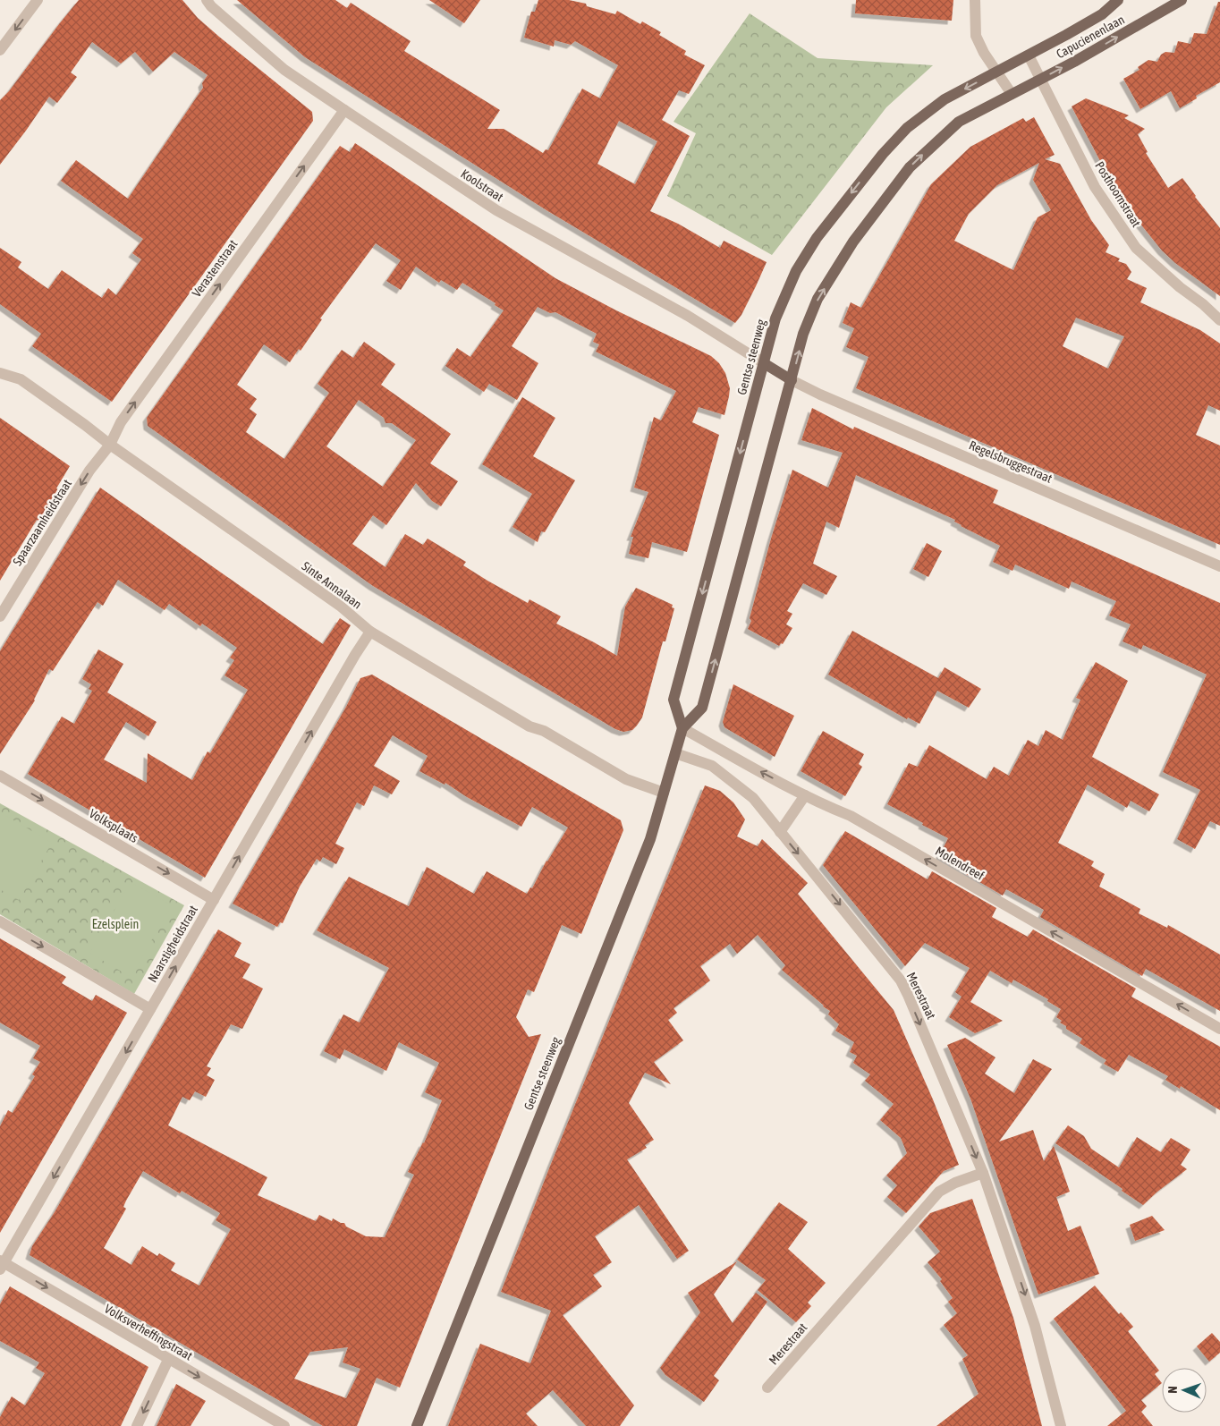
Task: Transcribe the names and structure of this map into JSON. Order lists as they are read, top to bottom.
{
  "streets": {
    "main road": ["Capucienenlaan", "Gentse steenweg"],
    "street": [
      "Koolstraat",
      "Posthoornstraat",
      "Verastenstraat",
      "Regelsbruggestraat",
      "Spaarzaamheidstraat",
      "Sinte Annalaan",
      "Volksplaats",
      "Molendreef",
      "Naarstigheidstraat",
      "Merestraat",
      "Volksverheffingstraat"
    ]
  },
  "crossings": [
    ["Capucienenlaan", "Posthoornstraat"],
    ["Capucienenlaan", "Gentse steenweg"],
    ["Koolstraat", "Verastenstraat"],
    ["Koolstraat", "Gentse steenweg"],
    ["Verastenstraat", "Spaarzaamheidstraat"],
    ["Verastenstraat", "Sinte Annalaan"],
    ["Gentse steenweg", "Regelsbruggestraat"],
    ["Gentse steenweg", "Sinte Annalaan"],
    ["Gentse steenweg", "Molendreef"],
    ["Gentse steenweg", "Merestraat"],
    ["Spaarzaamheidstraat", "Sinte Annalaan"],
    ["Sinte Annalaan", "Naarstigheidstraat"],
    ["Volksplaats", "Naarstigheidstraat"],
    ["Naarstigheidstraat", "Volksverheffingstraat"]
  ],
  "one_way": [
    "Verastenstraat",
    "Spaarzaamheidstraat",
    "Volksplaats",
    "Molendreef",
    "Merestraat",
    "Volksverheffingstraat"
  ],
  "parks": ["Ezelsplein"],
  "north": "left"
}
